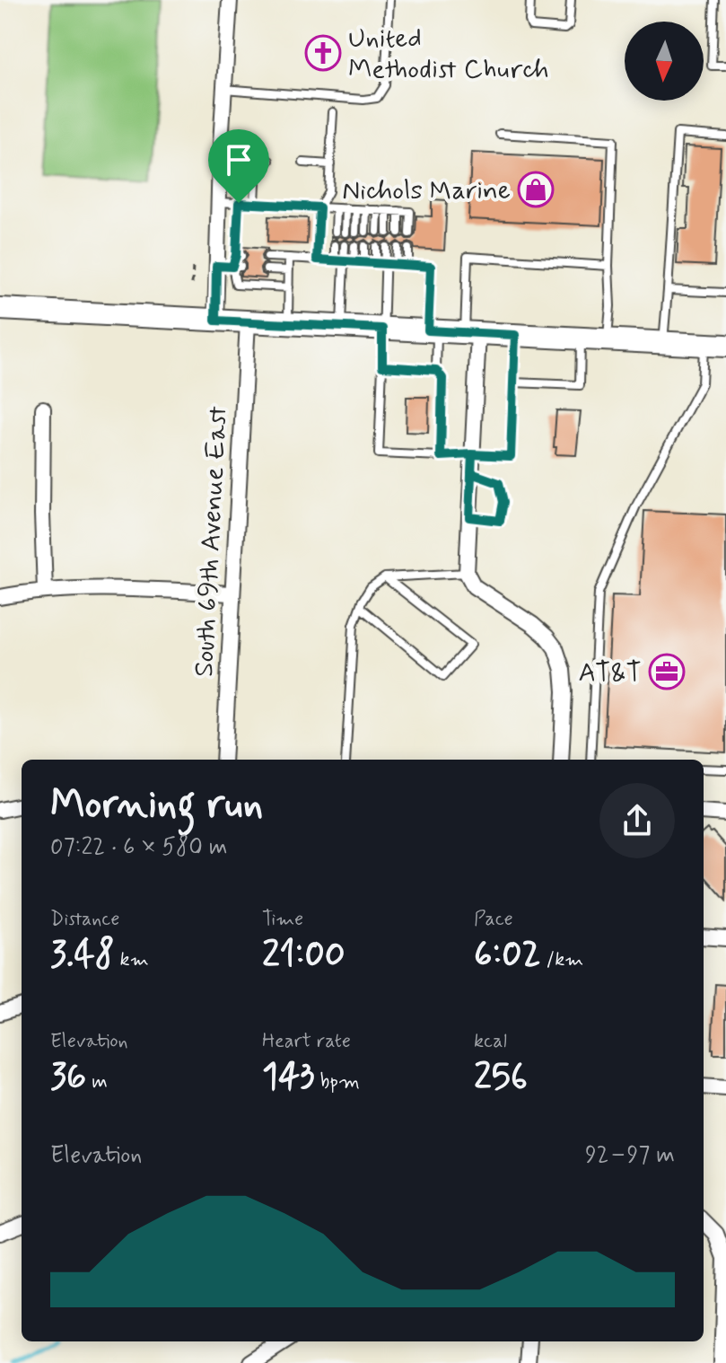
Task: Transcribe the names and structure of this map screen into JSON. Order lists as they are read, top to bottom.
{
  "streets": {
    "street": ["South 69th Avenue East"]
  },
  "places": {
    "church": ["United Methodist Church"],
    "shop": ["Nichols Marine"],
    "office": ["AT&T"]
  },
  "north": "bottom",
  "page": {
    "heading": ["Morning run", "07:22 · 6 × 580 m"],
    "stats": [
      ["Distance", "3.48 km"],
      ["Time", "21:00"],
      ["Pace", "6:02 /km"],
      ["Elevation", "36 m"],
      ["Heart rate", "143 bpm"],
      ["kcal", "256"]
    ],
    "chart": ["Elevation", "92–97 m"]
  }
}
